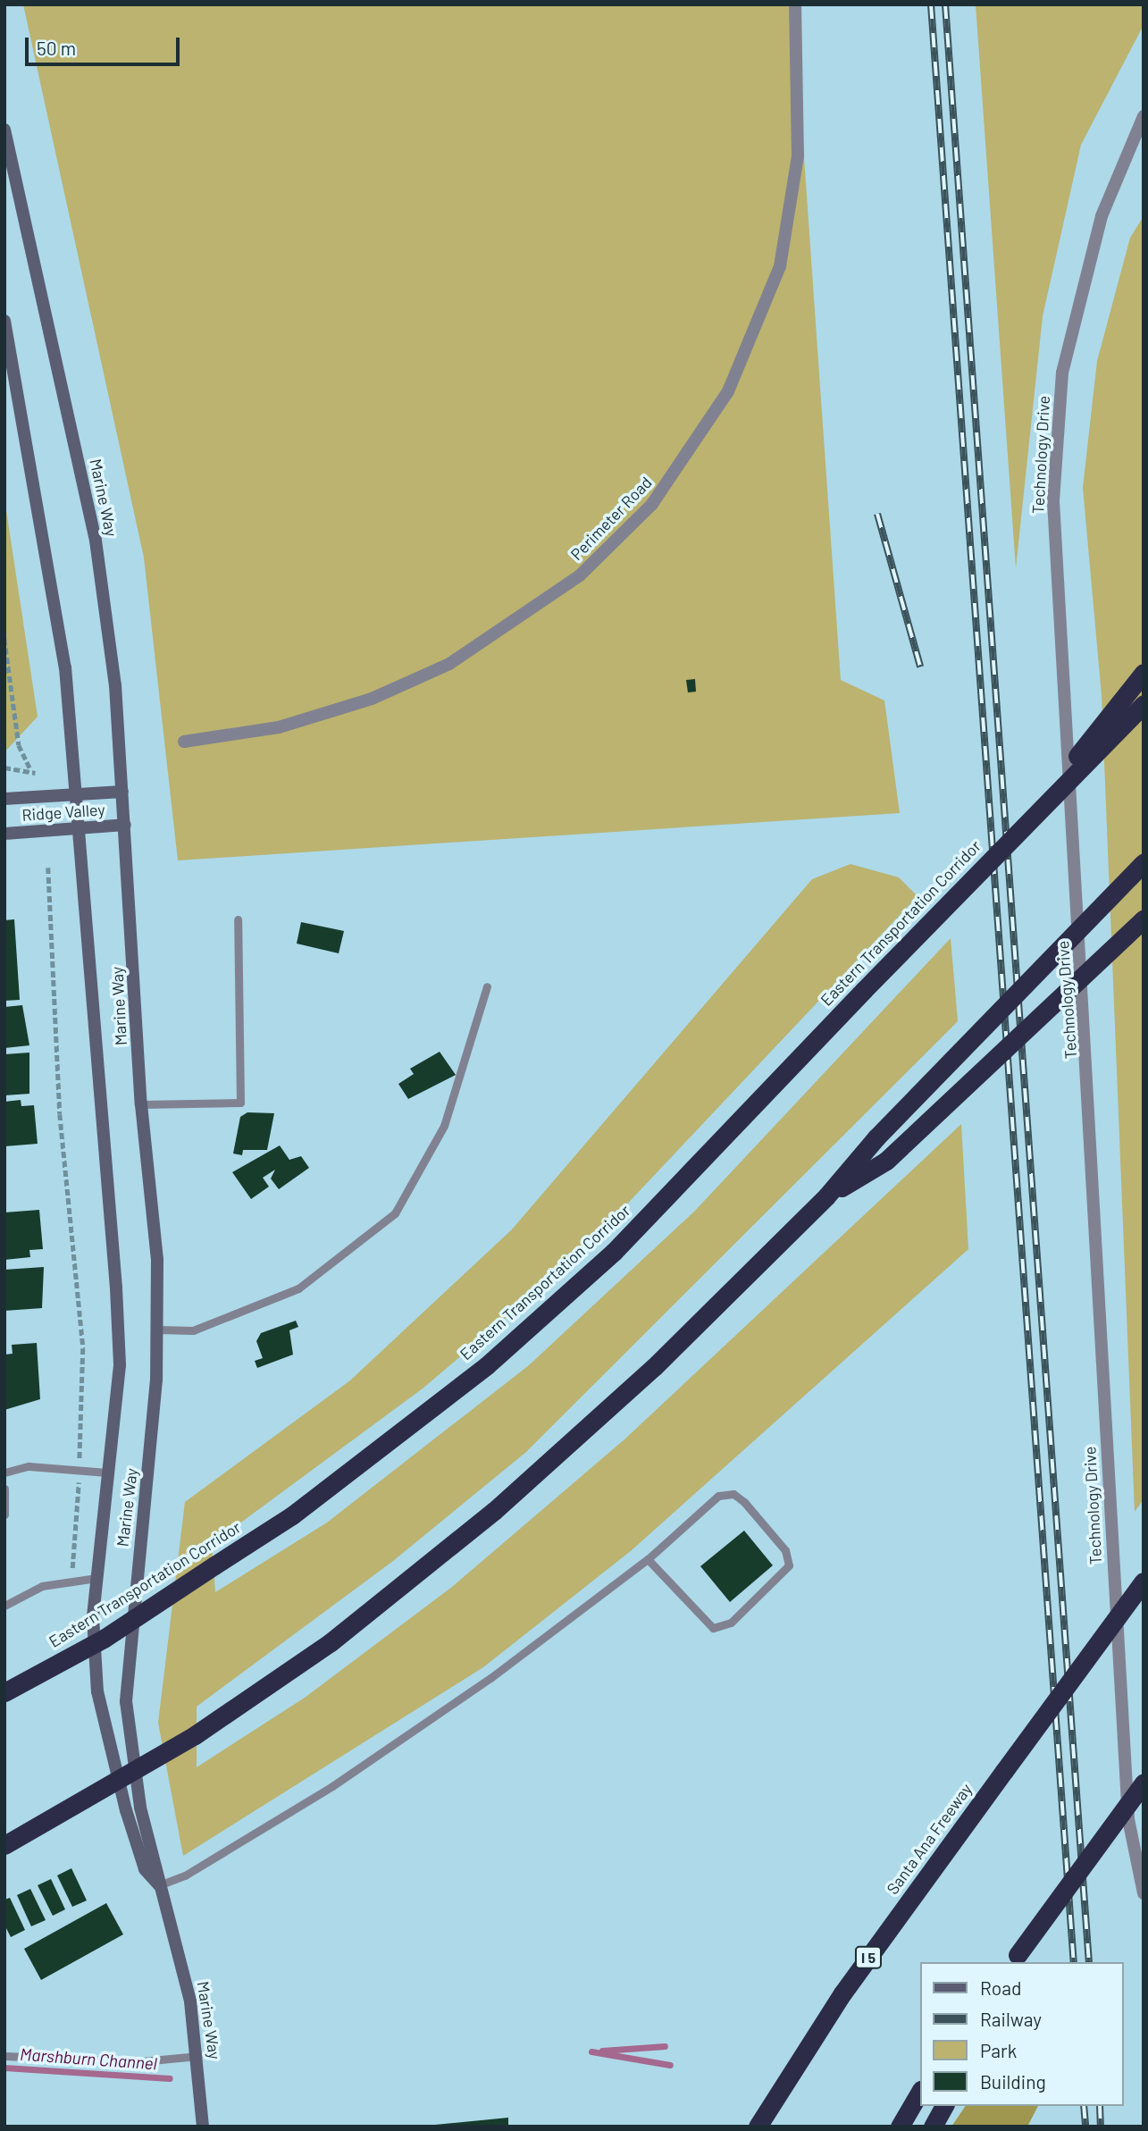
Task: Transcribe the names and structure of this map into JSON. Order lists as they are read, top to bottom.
{
  "streets": {
    "highway": ["Eastern Transportation Corridor", "Santa Ana Freeway", "I 5"],
    "main road": ["Marine Way", "Ridge Valley"],
    "street": ["Technology Drive", "Perimeter Road"]
  },
  "crossings": [
    ["Marine Way", "Ridge Valley"]
  ],
  "water": ["Marshburn Channel"],
  "legend": [
    "Road",
    "Railway",
    "Park",
    "Building"
  ],
  "scale_bar": "50 m"
}
